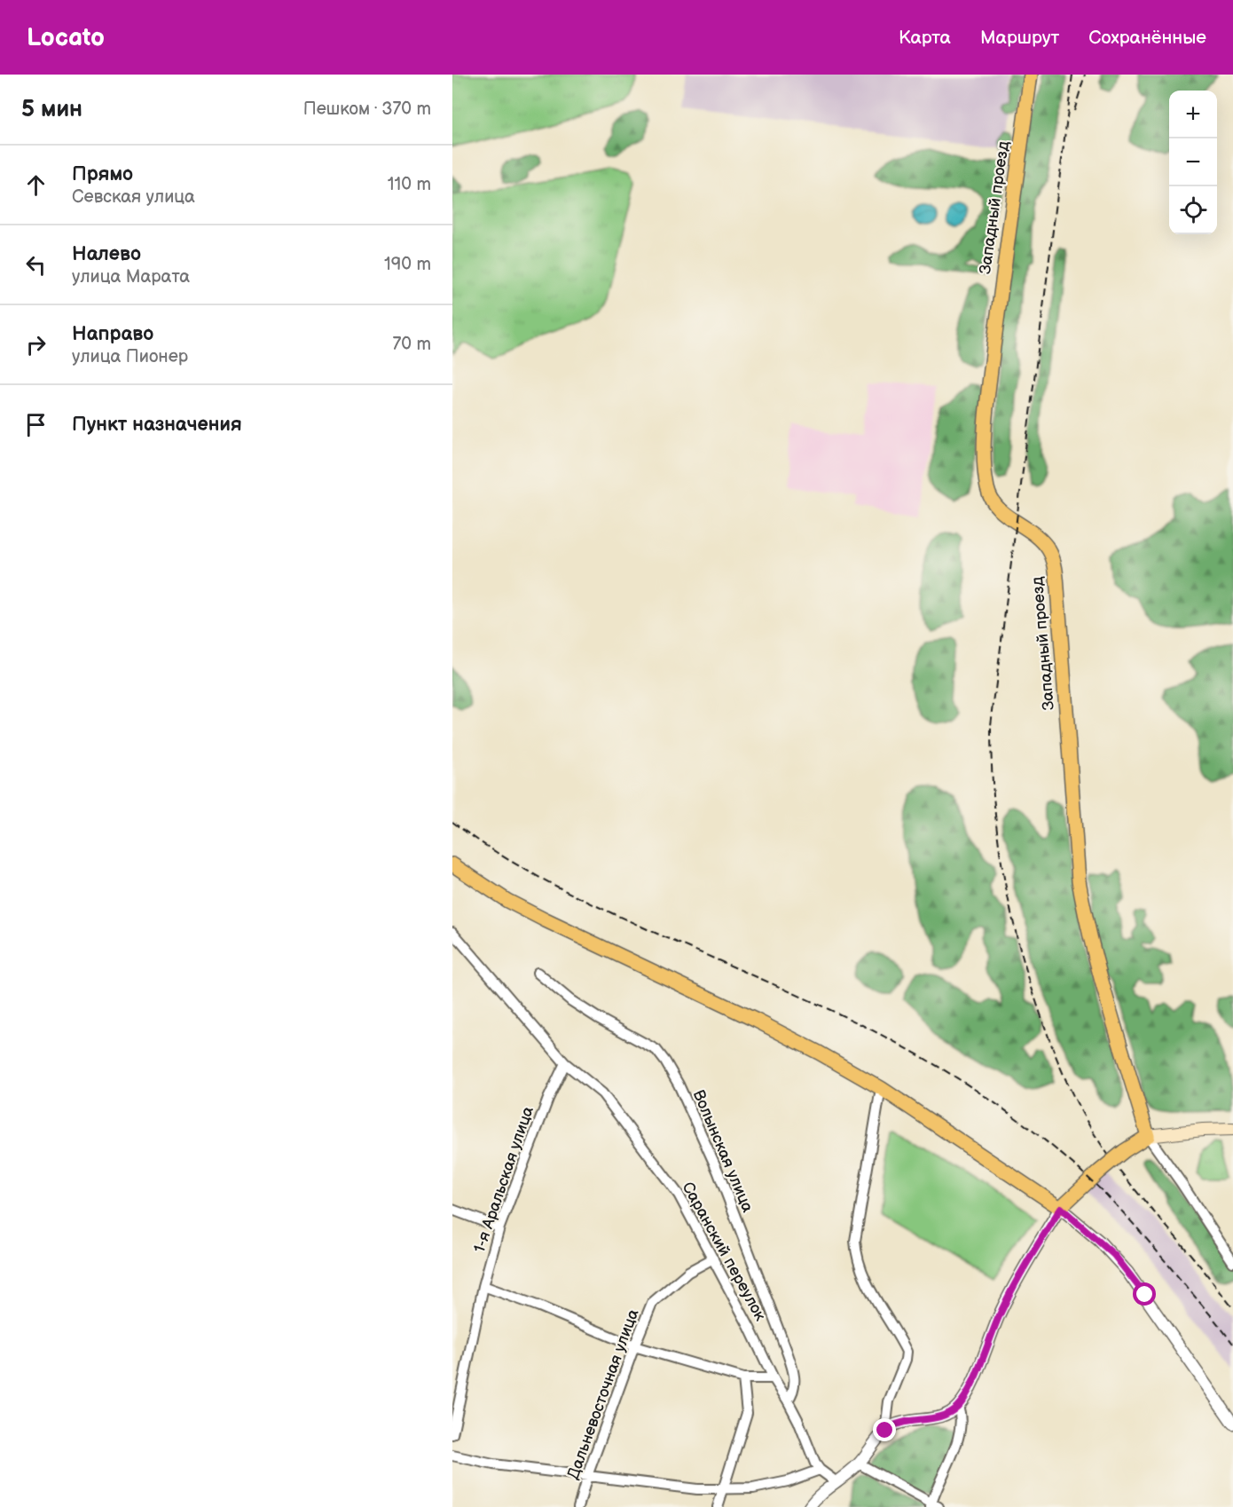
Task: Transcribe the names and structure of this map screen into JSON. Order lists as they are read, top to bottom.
{
  "streets": {
    "main road": ["Западный проезд"],
    "street": [
      "Волынская улица",
      "1-я Аральская улица",
      "Саранский переулок",
      "Дальневосточная улица"
    ]
  },
  "crossings": [
    ["Волынская улица", "Саранский переулок"],
    ["1-я Аральская улица", "Саранский переулок"],
    ["Саранский переулок", "Дальневосточная улица"]
  ],
  "page": {
    "header": "Locato",
    "nav": ["Карта", "Маршрут", "Сохранённые"],
    "heading": ["5 мин", "Пешком · 370 m"],
    "map_buttons": ["+", "−"],
    "list": [
      ["Прямо", "Севская улица", "110 m"],
      ["Налево", "улица Марата", "190 m"],
      ["Направо", "улица Пионер", "70 m"],
      "Пункт назначения"
    ]
  }
}
